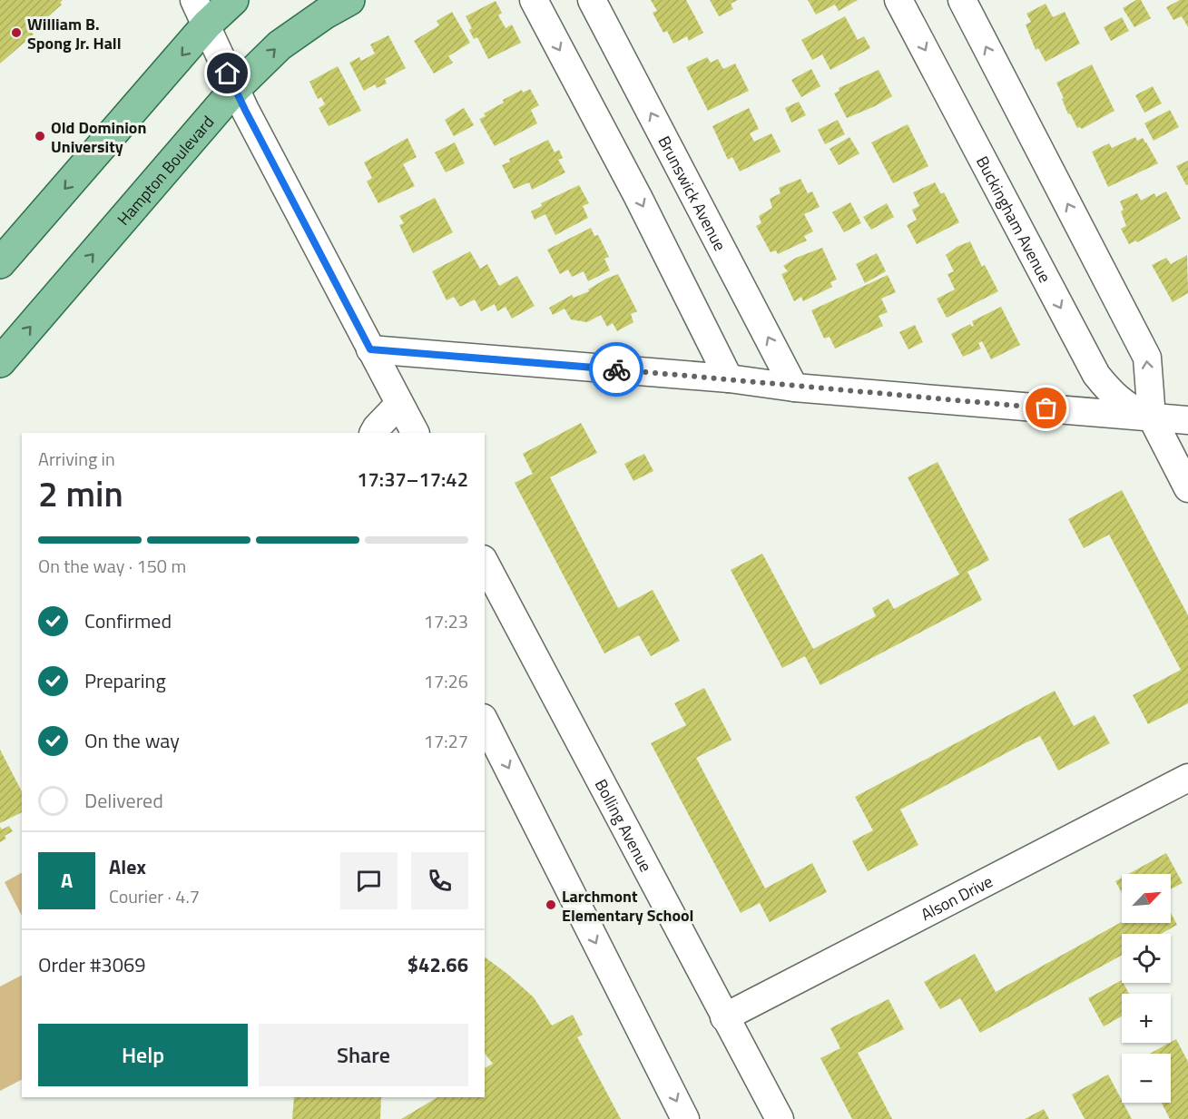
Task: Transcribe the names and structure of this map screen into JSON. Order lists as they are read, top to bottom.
{
  "streets": {
    "main road": ["Hampton Boulevard"],
    "street": [
      "Brunswick Avenue",
      "Buckingham Avenue",
      "Bolling Avenue",
      "Alson Drive"
    ]
  },
  "crossings": [
    ["Bolling Avenue", "Alson Drive"]
  ],
  "places": ["William B. Spong Jr. Hall", "Old Dominion University", "Larchmont Elementary School"],
  "north": "top right",
  "page": {
    "heading": ["2 min", "Arriving in", "17:37–17:42"],
    "panel": [
      "Alex",
      "Courier · 4.7",
      "Order #3069",
      "$42.66"
    ],
    "bar": "On the way · 150 m",
    "list": [
      ["Confirmed", "17:23"],
      ["Preparing", "17:26"],
      ["On the way", "17:27"],
      "Delivered"
    ],
    "round": "A",
    "map_buttons": ["+", "−"],
    "buttons": ["Help", "Share"]
  }
}
